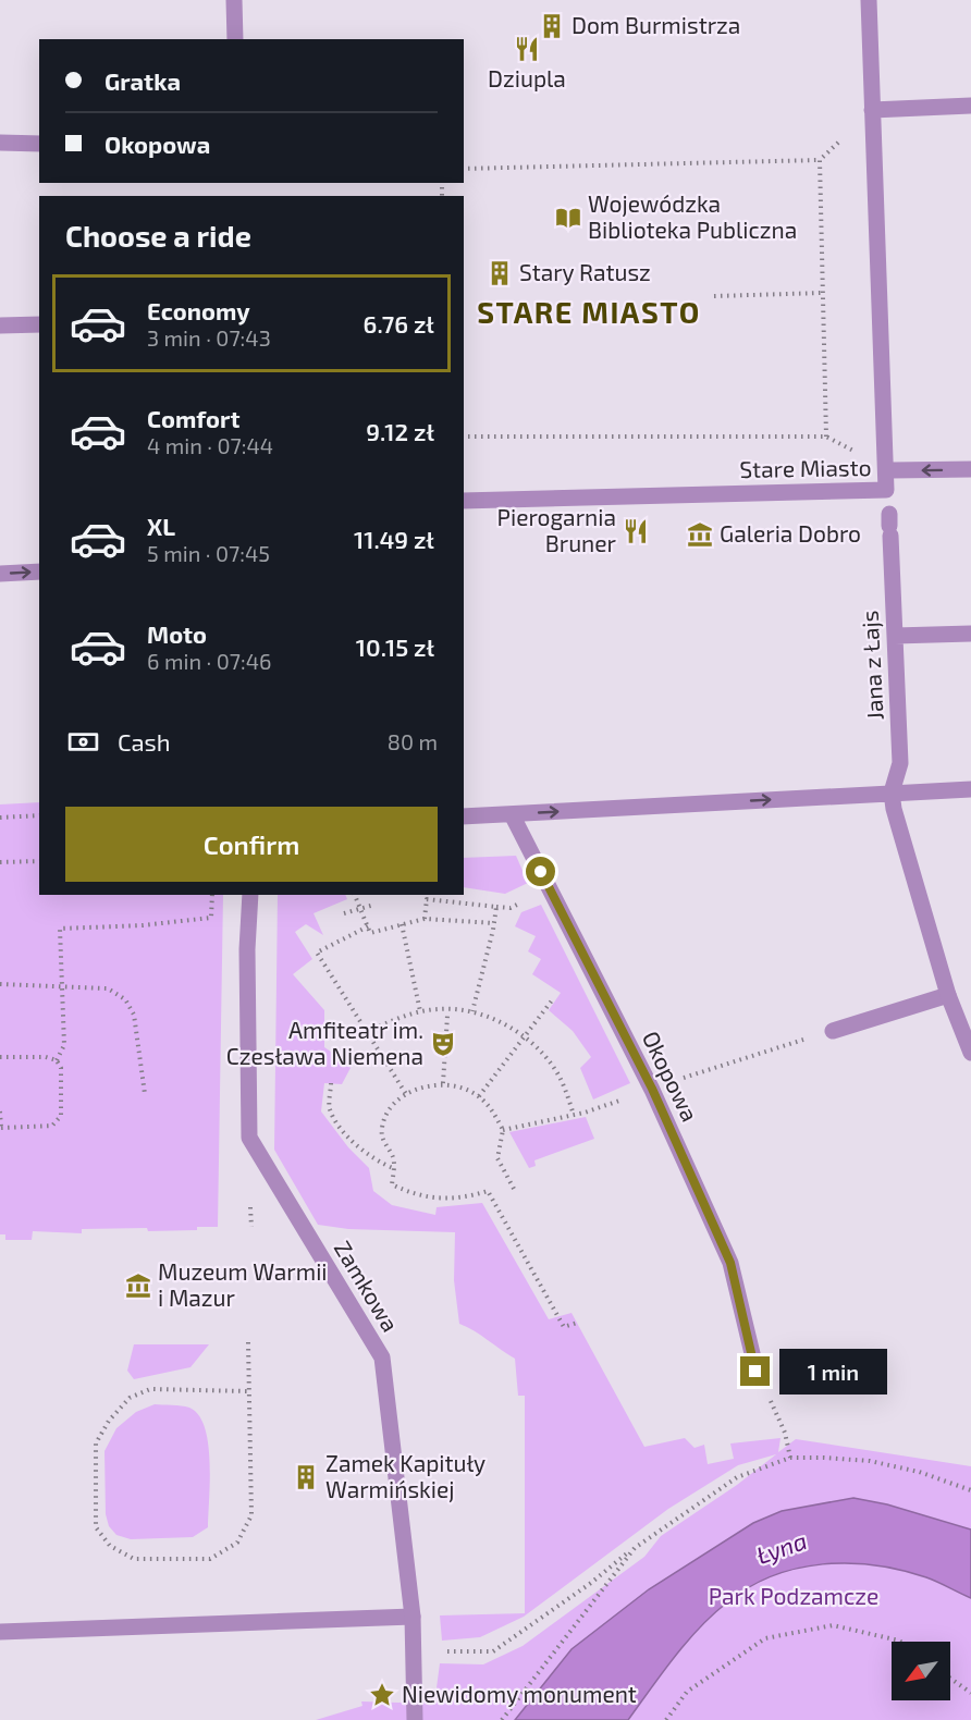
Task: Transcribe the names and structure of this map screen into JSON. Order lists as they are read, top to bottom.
{
  "streets": {
    "street": [
      "Stare Miasto",
      "Jana z Łajs",
      "Okopowa",
      "Zamkowa"
    ]
  },
  "districts": ["STARE MIASTO"],
  "water": ["Łyna"],
  "parks": ["Park Podzamcze"],
  "places": {
    "building": ["Dom Burmistrza", "Stary Ratusz", "Zamek Kapituły Warmińskiej"],
    "restaurant": ["Dziupla", "Pierogarnia Bruner"],
    "library": ["Wojewódzka Biblioteka Publiczna"],
    "museum": ["Galeria Dobro", "Muzeum Warmii i Mazur"],
    "theatre": ["Amfiteatr im. Czesława Niemena"],
    "place": ["Niewidomy monument"]
  },
  "north": "bottom left",
  "page": {
    "banner": ["Gratka", "Okopowa"],
    "heading": "Choose a ride",
    "list": [
      {
        "name": "Economy",
        "note": "3 min · 07:43",
        "value": "6.76 zł"
      },
      {
        "name": "Comfort",
        "note": "4 min · 07:44",
        "value": "9.12 zł"
      },
      {
        "name": "XL",
        "note": "5 min · 07:45",
        "value": "11.49 zł"
      },
      {
        "name": "Moto",
        "note": "6 min · 07:46",
        "value": "10.15 zł"
      }
    ],
    "pay": ["Cash", "80 m"],
    "buttons": "Confirm",
    "bubble": "1 min"
  }
}
